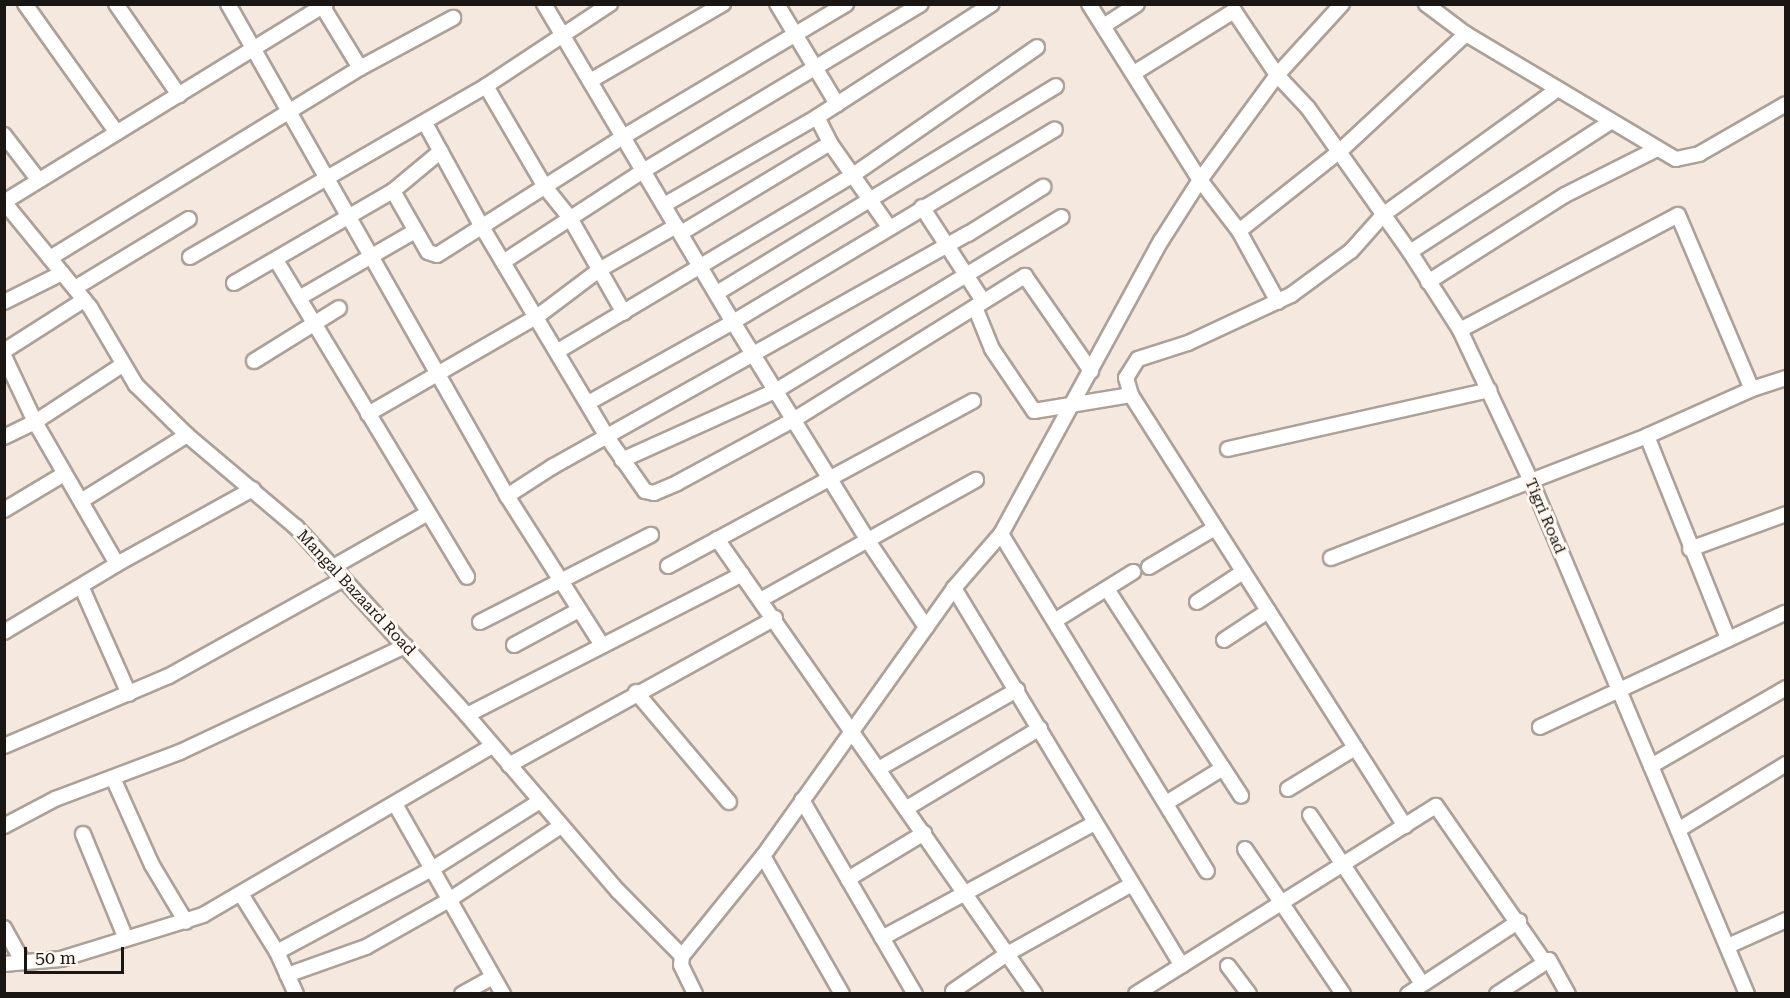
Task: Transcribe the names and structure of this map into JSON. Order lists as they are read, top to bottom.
{
  "streets": {
    "street": ["Tigri Road", "Mangal Bazaard Road"]
  },
  "scale_bar": "50 m"
}
